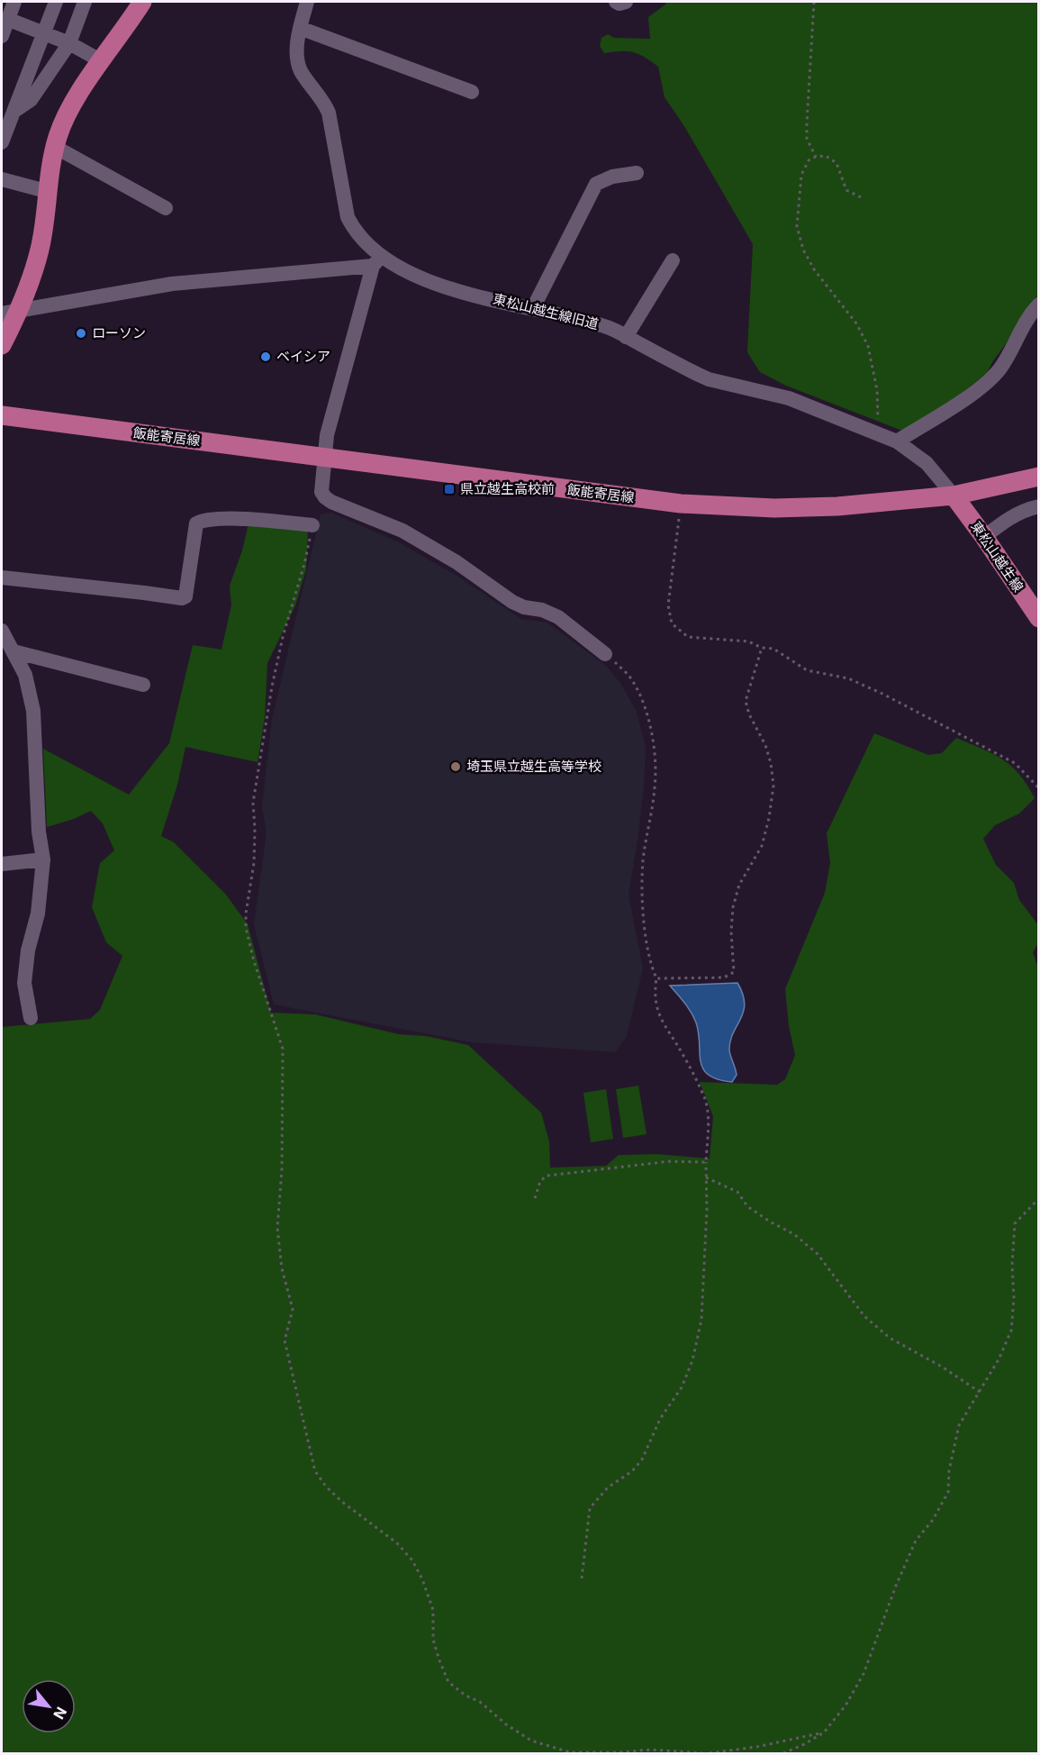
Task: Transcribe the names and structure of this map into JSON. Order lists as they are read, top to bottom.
{
  "streets": {
    "main road": ["飯能寄居線", "東松山越生線"],
    "street": ["東松山越生線旧道"]
  },
  "crossings": [
    ["東松山越生線旧道", "飯能寄居線"],
    ["東松山越生線旧道", "東松山越生線"],
    ["飯能寄居線", "東松山越生線"]
  ],
  "places": {
    "other": ["ローソン", "ベイシア", "埼玉県立越生高等学校"],
    "transit": ["県立越生高校前"]
  },
  "north": "bottom right"
}
